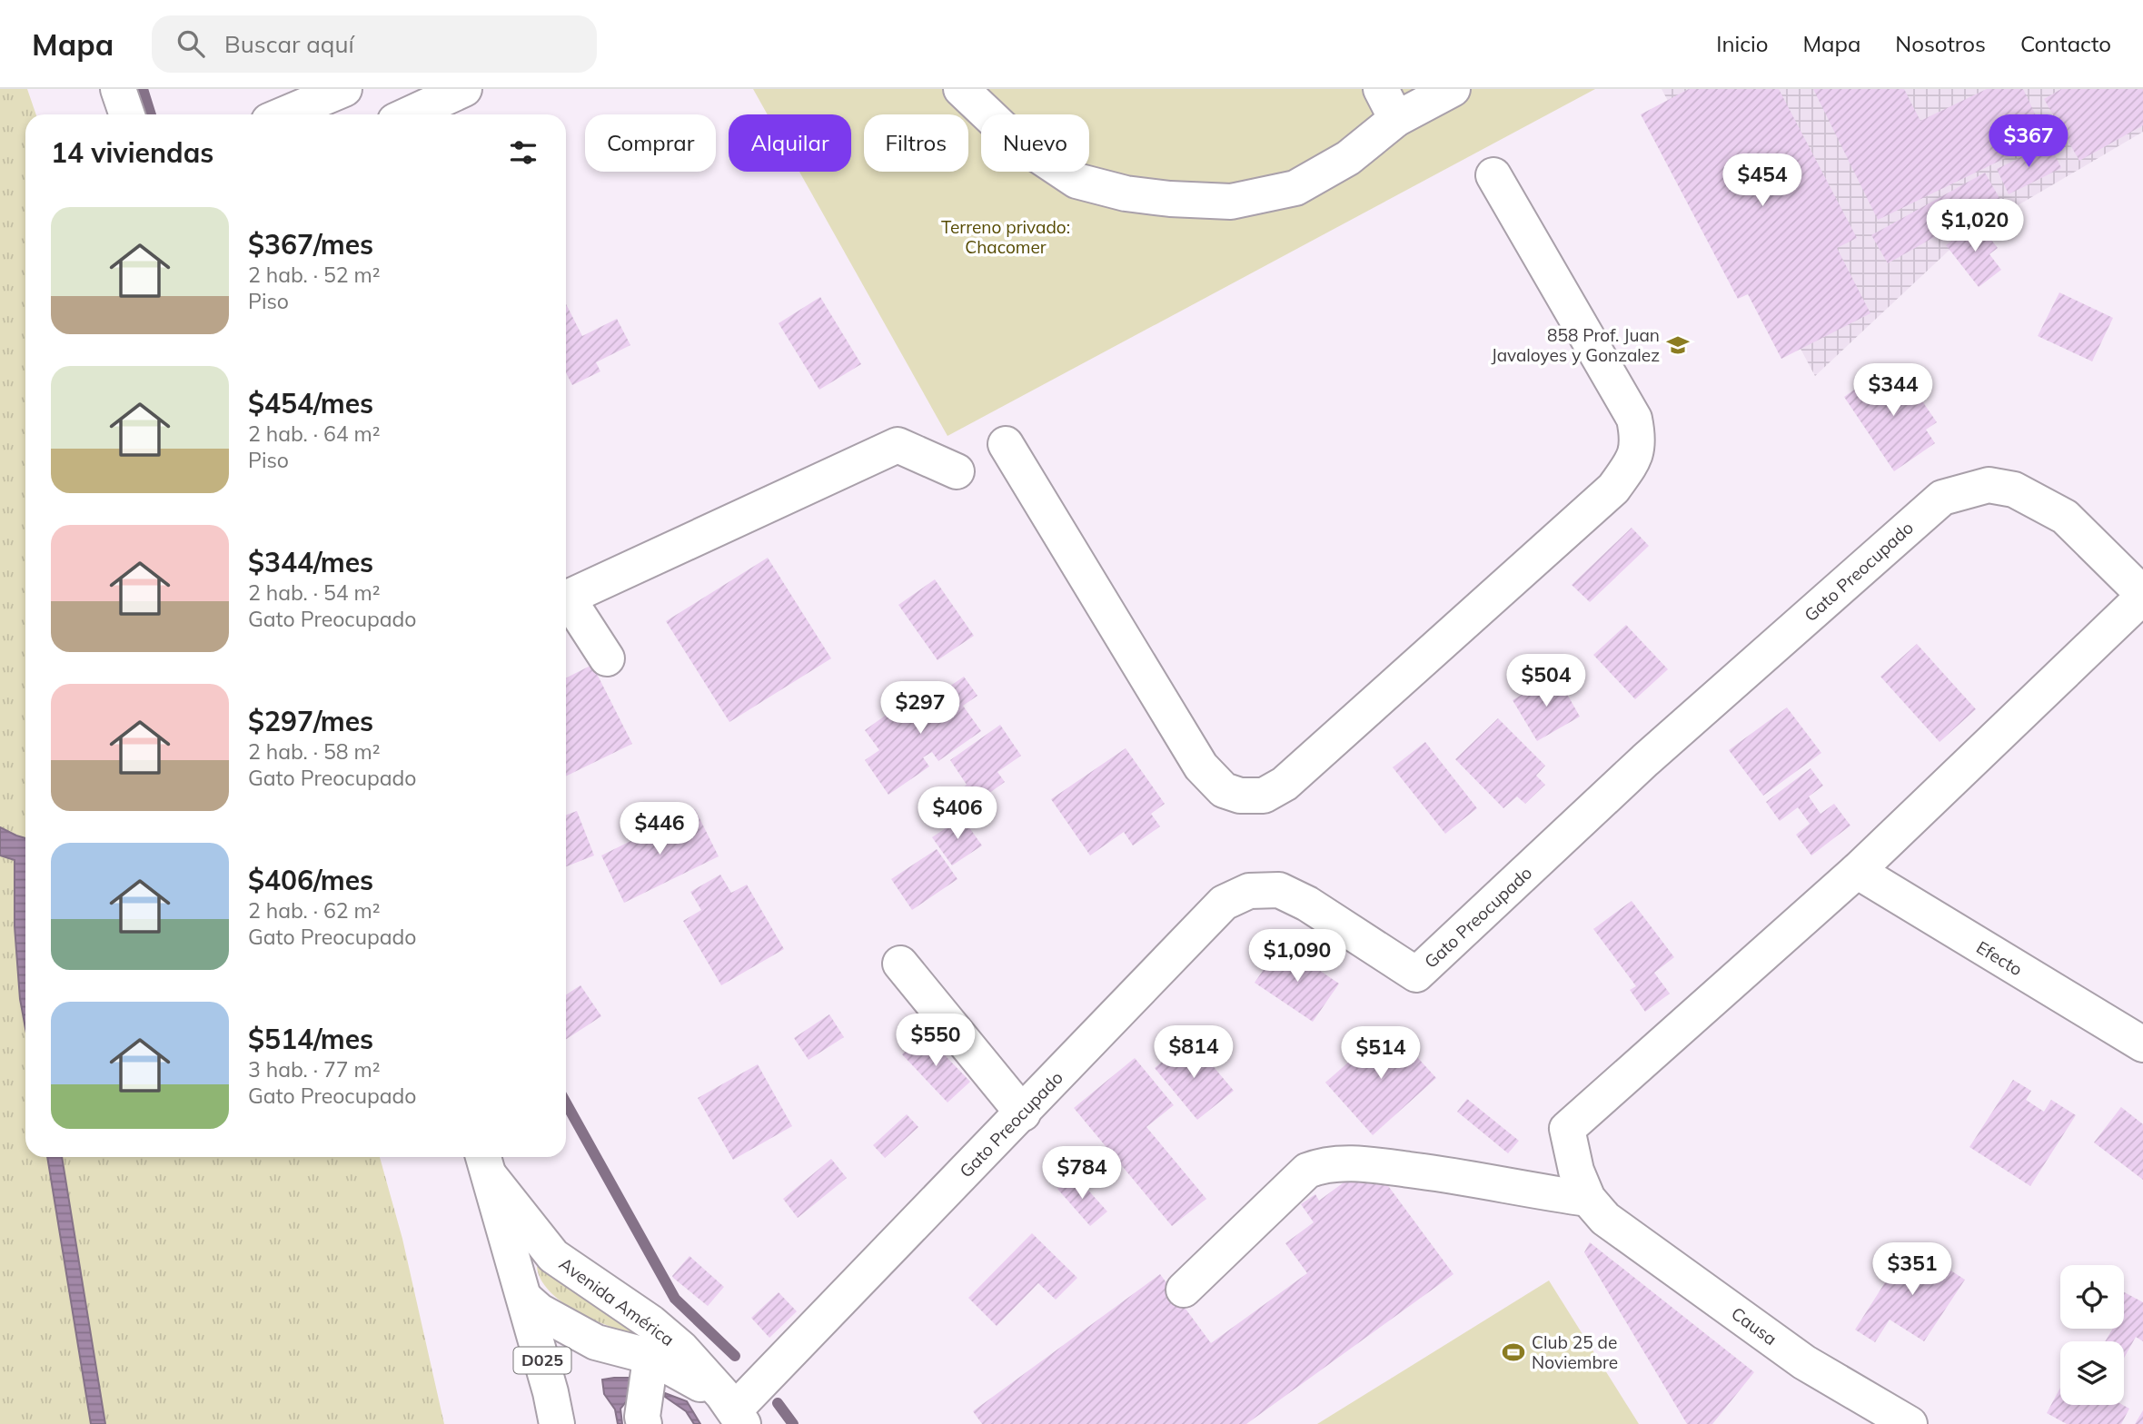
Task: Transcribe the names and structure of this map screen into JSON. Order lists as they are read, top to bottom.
{
  "streets": {
    "street": [
      "Gato Preocupado",
      "Efecto",
      "Avenida América",
      "Causa",
      "D025"
    ]
  },
  "crossings": [
    ["Gato Preocupado", "Avenida América"],
    ["Avenida América", "D025"]
  ],
  "parks": ["Terreno privado: Chacomer"],
  "places": {
    "school or university": ["858 Prof. Juan Javaloyes y Gonzalez"],
    "sports": ["Club 25 de Noviembre"]
  },
  "page": {
    "header": "Mapa",
    "search": "Buscar aquí",
    "nav": [
      "Inicio",
      "Mapa",
      "Nosotros",
      "Contacto"
    ],
    "price": [
      "$367",
      "$454",
      "$1,020",
      "$344",
      "$504",
      "$297",
      "$406",
      "$446",
      "$1,090",
      "$550",
      "$814",
      "$514",
      "$784",
      "$351"
    ],
    "chip": [
      "Comprar",
      "Alquilar",
      "Filtros",
      "Nuevo"
    ],
    "heading": "14 viviendas",
    "list": [
      {
        "name": "$367/mes",
        "note": "2 hab. · 52 m² · Piso"
      },
      {
        "name": "$454/mes",
        "note": "2 hab. · 64 m² · Piso"
      },
      {
        "name": "$344/mes",
        "note": "2 hab. · 54 m² · Gato Preocupado"
      },
      {
        "name": "$297/mes",
        "note": "2 hab. · 58 m² · Gato Preocupado"
      },
      {
        "name": "$406/mes",
        "note": "2 hab. · 62 m² · Gato Preocupado"
      },
      {
        "name": "$514/mes",
        "note": "3 hab. · 77 m² · Gato Preocupado"
      }
    ]
  }
}
